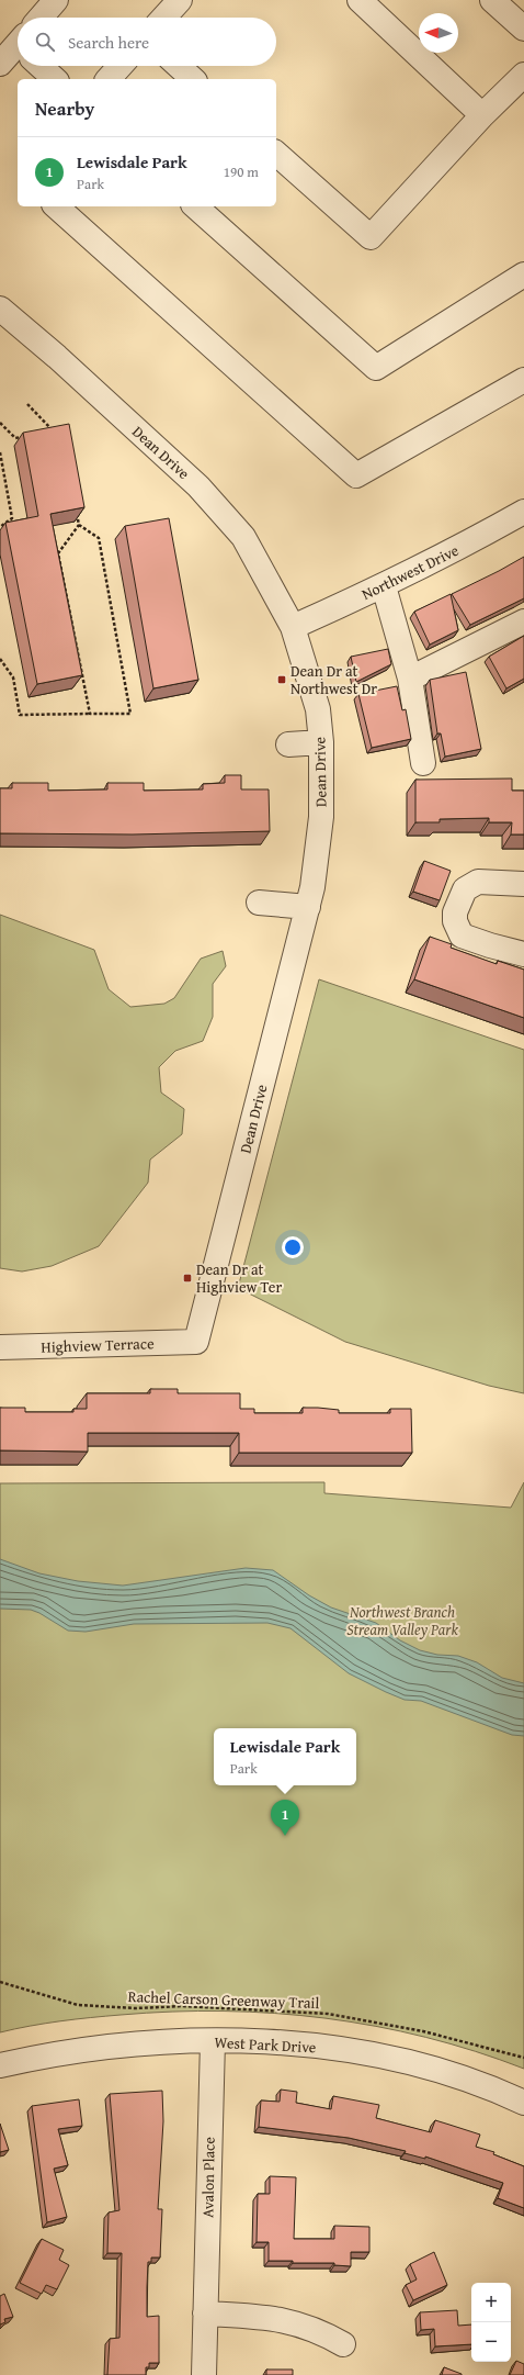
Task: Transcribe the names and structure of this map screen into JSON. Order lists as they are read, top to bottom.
{
  "streets": {
    "street": [
      "Dean Drive",
      "Northwest Drive",
      "Highview Terrace",
      "West Park Drive",
      "Avalon Place"
    ],
    "path": ["Rachel Carson Greenway Trail"]
  },
  "crossings": [
    ["Dean Drive", "Northwest Drive"],
    ["Dean Drive", "Highview Terrace"],
    ["West Park Drive", "Avalon Place"]
  ],
  "parks": ["Northwest Branch Stream Valley Park"],
  "places": {
    "transit": ["Dean Dr at Northwest Dr", "Dean Dr at Highview Ter"]
  },
  "north": "left",
  "page": {
    "search": "Search here",
    "heading": "Nearby",
    "list": [
      {
        "mark": "1",
        "name": "Lewisdale Park",
        "note": "Park",
        "value": "190 m"
      }
    ],
    "popup": ["Lewisdale Park", "Park"],
    "pins": "1",
    "map_buttons": ["+", "−"]
  }
}
